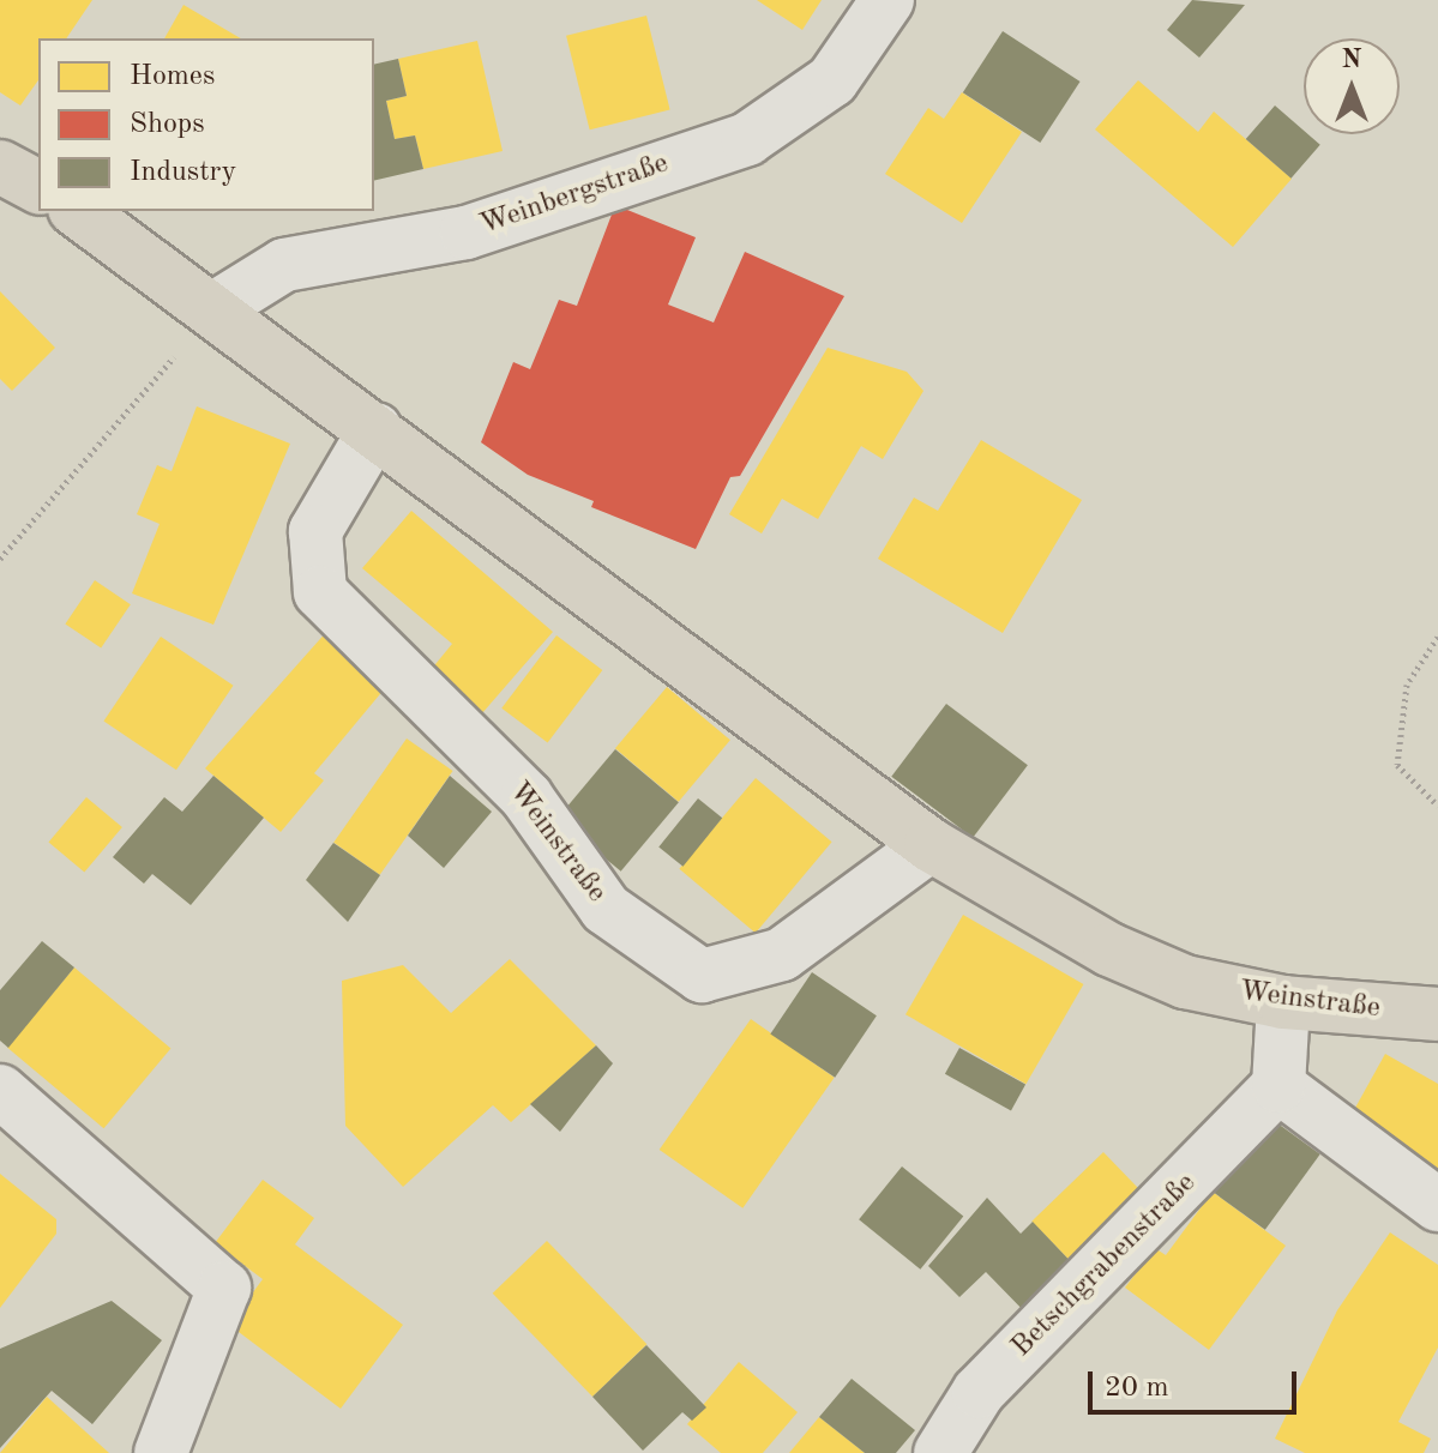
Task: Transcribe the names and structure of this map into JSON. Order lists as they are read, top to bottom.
{
  "streets": {
    "main road": ["Weinstraße"],
    "street": ["Weinbergstraße", "Betschgrabenstraße"]
  },
  "crossings": [
    ["Weinbergstraße", "Weinstraße"]
  ],
  "legend": ["Homes", "Shops", "Industry"],
  "scale_bar": "20 m",
  "north": "top"
}
